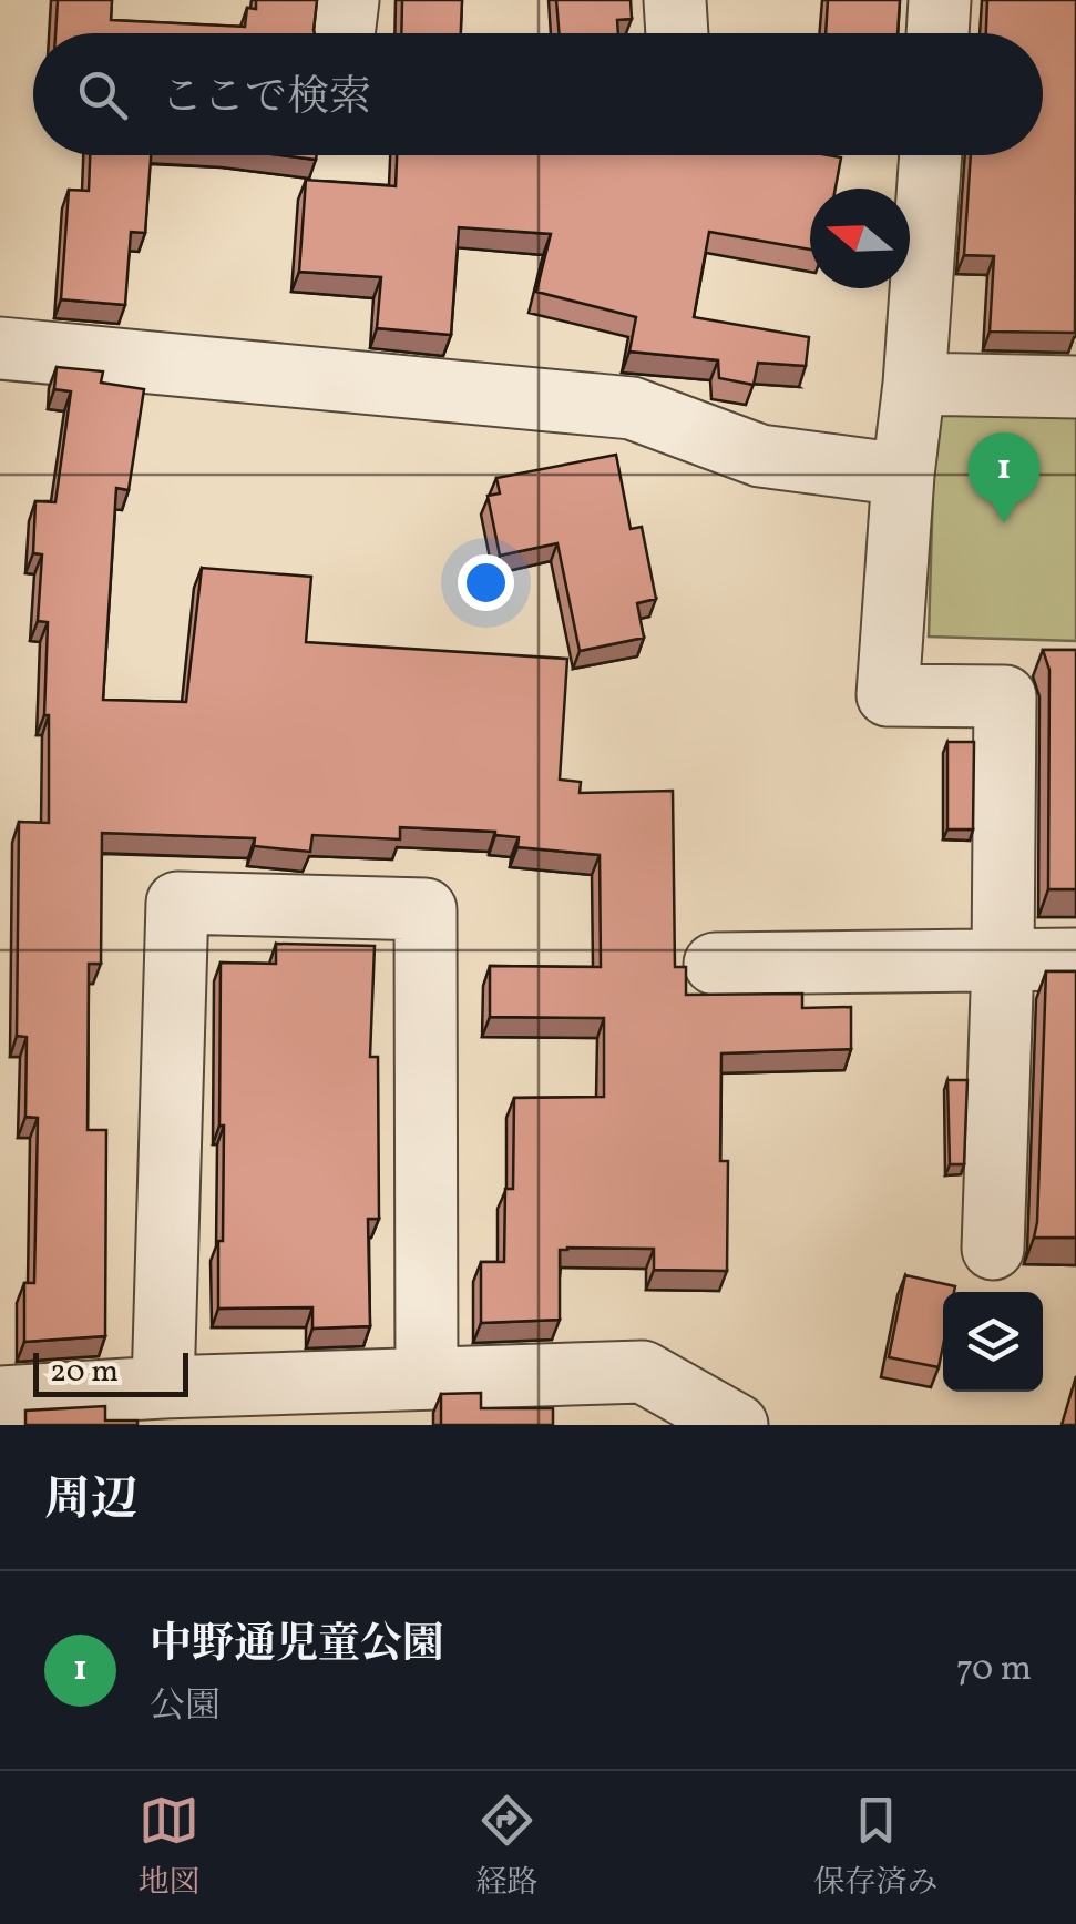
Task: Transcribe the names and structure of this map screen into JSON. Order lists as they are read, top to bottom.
{
  "scale_bar": "20 m",
  "north": "left",
  "page": {
    "search": "ここで検索",
    "pins": "1",
    "scale": "20 m",
    "heading": "周辺",
    "list": [
      {
        "mark": "1",
        "name": "中野通児童公園",
        "note": "公園",
        "value": "70 m"
      }
    ],
    "nav": ["地図", "経路", "保存済み"]
  }
}
